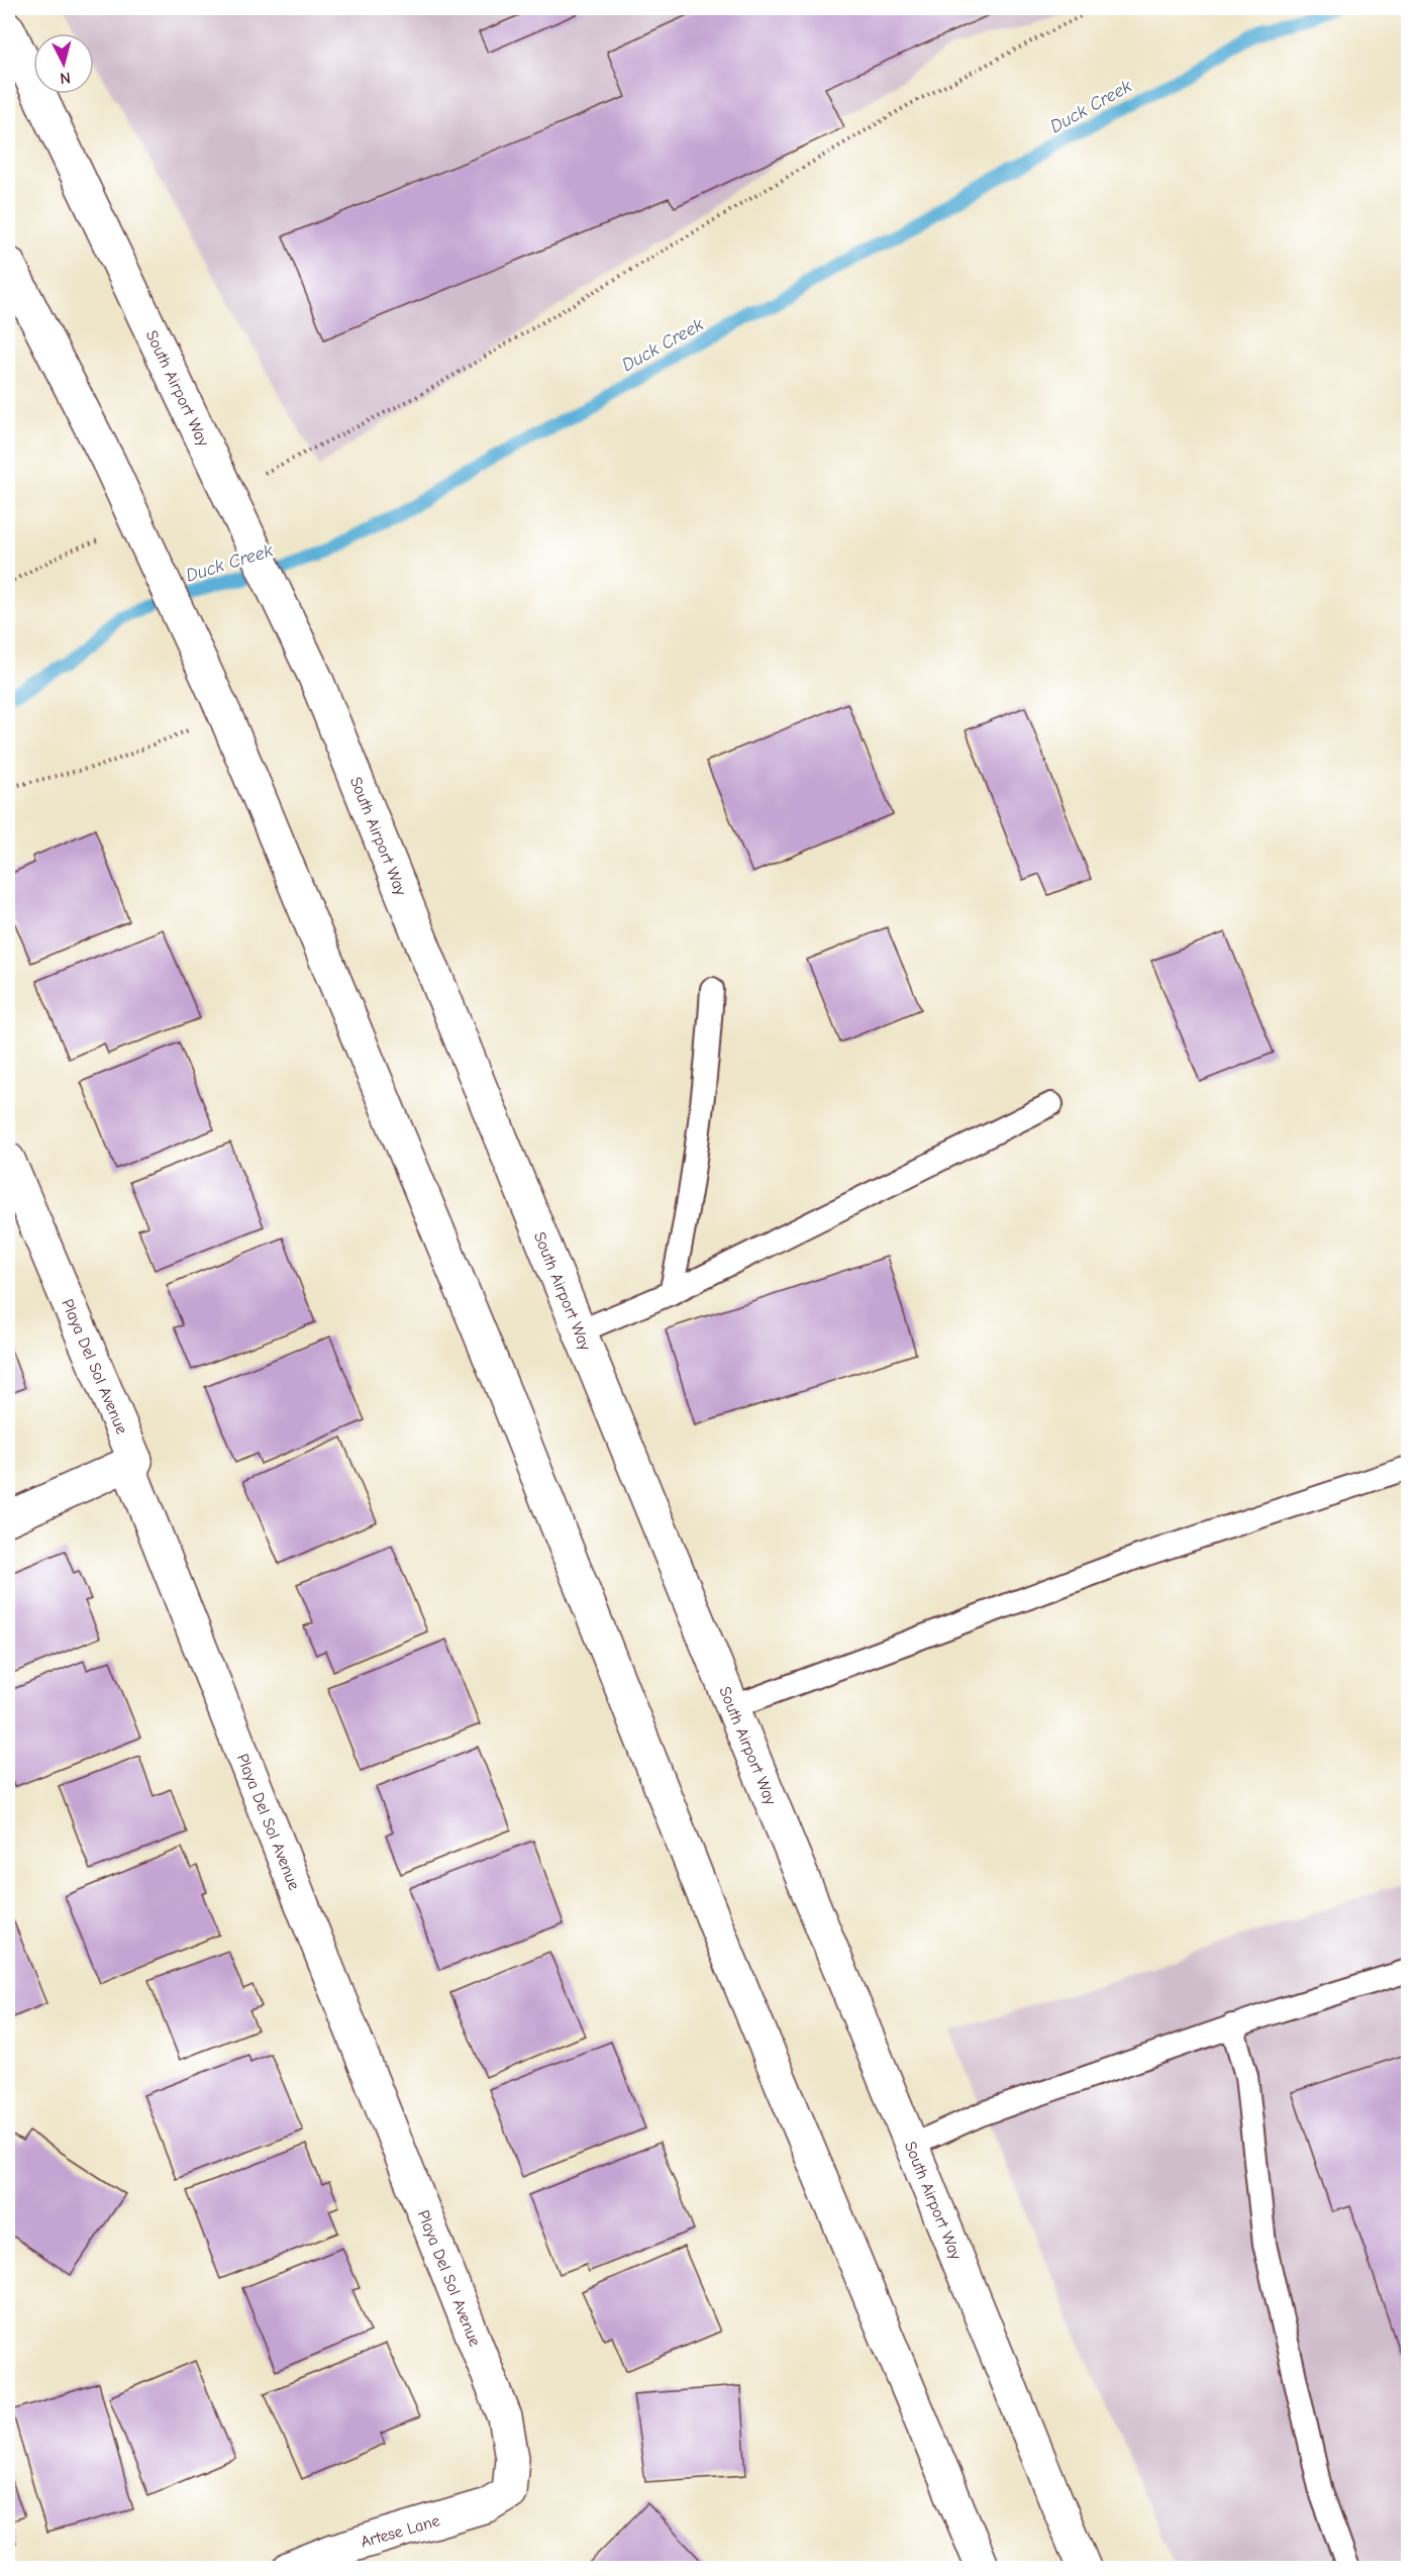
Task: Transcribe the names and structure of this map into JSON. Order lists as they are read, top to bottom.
{
  "streets": {
    "main road": ["South Airport Way", "Playa Del Sol Avenue", "Artese Lane"]
  },
  "crossings": [
    ["Playa Del Sol Avenue", "Artese Lane"]
  ],
  "water": ["Duck Creek"],
  "north": "bottom"
}
